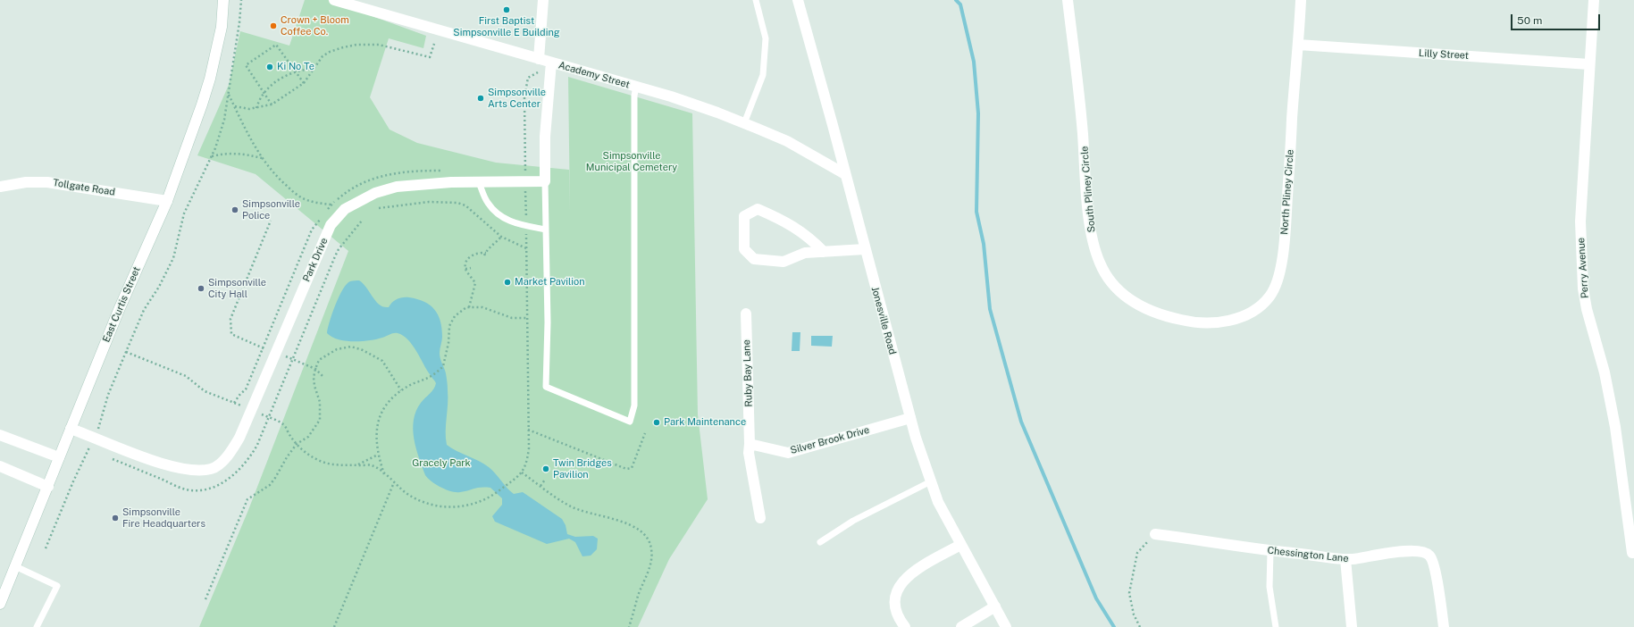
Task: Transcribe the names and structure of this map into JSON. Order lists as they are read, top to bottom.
{
  "streets": {
    "street": [
      "Lilly Street",
      "Academy Street",
      "Tollgate Road",
      "South Pliney Circle",
      "North Pliney Circle",
      "Park Drive",
      "Perry Avenue",
      "East Curtis Street",
      "Jonesville Road",
      "Ruby Bay Lane",
      "Silver Brook Drive",
      "Chessington Lane"
    ]
  },
  "crossings": [
    ["Lilly Street", "North Pliney Circle"],
    ["Lilly Street", "Perry Avenue"],
    ["Academy Street", "Jonesville Road"],
    ["Tollgate Road", "East Curtis Street"],
    ["South Pliney Circle", "North Pliney Circle"],
    ["Park Drive", "East Curtis Street"],
    ["Jonesville Road", "Silver Brook Drive"],
    ["Ruby Bay Lane", "Silver Brook Drive"]
  ],
  "parks": ["Simpsonville Municipal Cemetery", "Gracely Park"],
  "places": [
    "First Baptist Simpsonville E Building",
    "Crown + Bloom Coffee Co.",
    "Ki No Te",
    "Simpsonville Arts Center",
    "Simpsonville Police",
    "Market Pavilion",
    "Simpsonville City Hall",
    "Park Maintenance",
    "Twin Bridges Pavilion",
    "Simpsonville Fire Headquarters"
  ],
  "scale_bar": "50 m"
}
